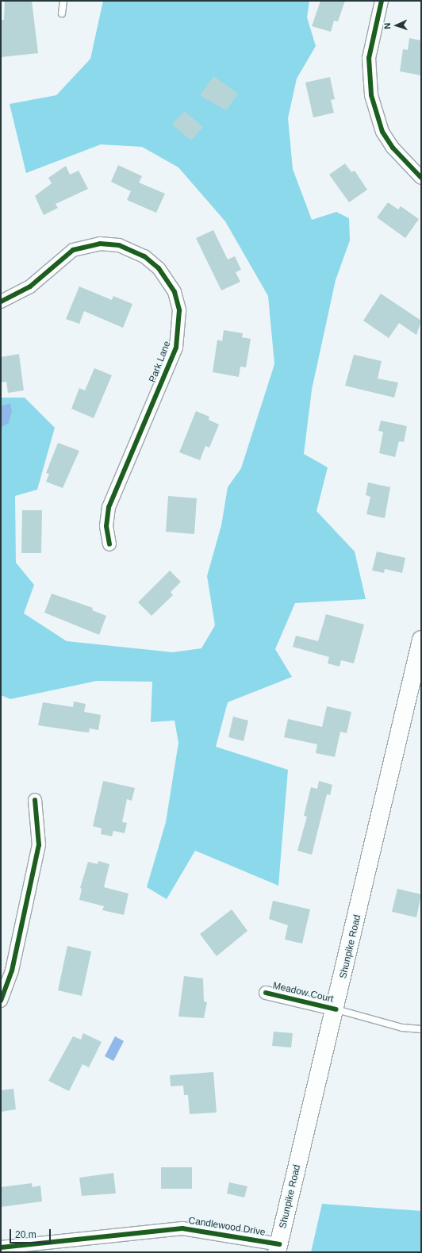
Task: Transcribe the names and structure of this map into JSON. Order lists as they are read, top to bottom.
{
  "streets": {
    "main road": ["Shunpike Road"],
    "street": ["Park Lane", "Meadow Court", "Candlewood Drive"]
  },
  "crossings": [
    ["Shunpike Road", "Meadow Court"],
    ["Shunpike Road", "Candlewood Drive"]
  ],
  "scale_bar": "20 m",
  "north": "left"
}
